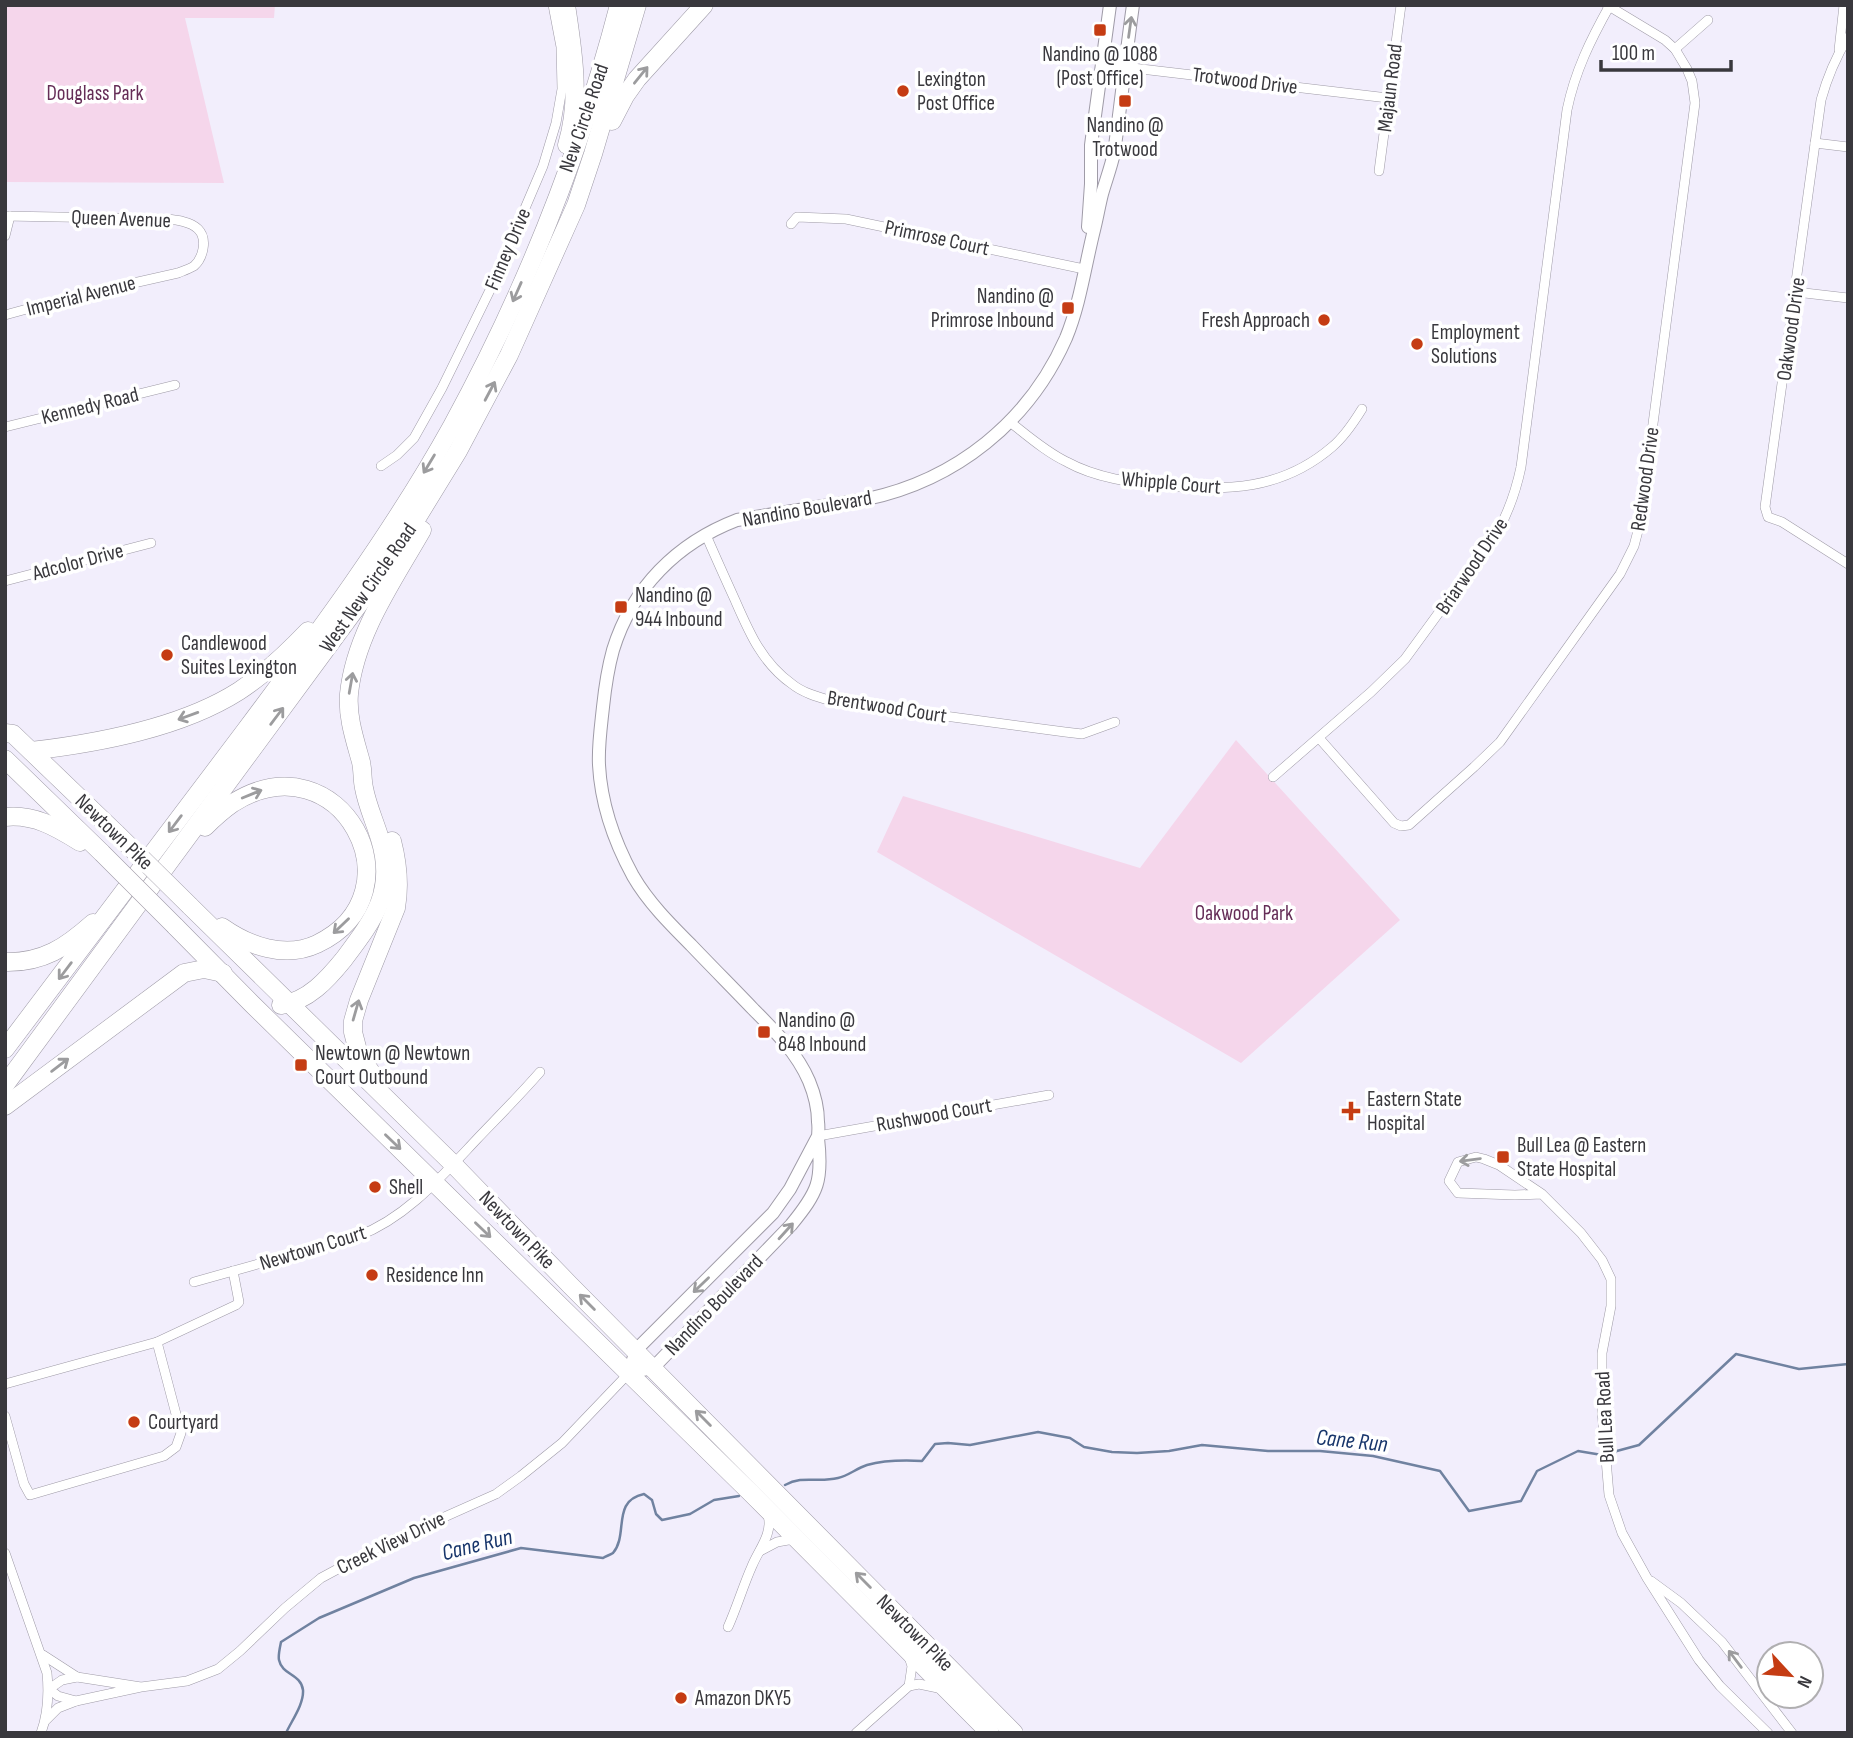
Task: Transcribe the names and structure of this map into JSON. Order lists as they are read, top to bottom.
{
  "streets": {
    "highway": ["New Circle Road", "West New Circle Road", "Newtown Pike"],
    "street": [
      "Trotwood Drive",
      "Majaun Road",
      "Queen Avenue",
      "Primrose Court",
      "Finney Drive",
      "Imperial Avenue",
      "Oakwood Drive",
      "Kennedy Road",
      "Redwood Drive",
      "Whipple Court",
      "Nandino Boulevard",
      "Adcolor Drive",
      "Briarwood Drive",
      "Brentwood Court",
      "Rushwood Court",
      "Newtown Court",
      "Bull Lea Road",
      "Creek View Drive"
    ]
  },
  "crossings": [
    ["Trotwood Drive", "Majaun Road"],
    ["Trotwood Drive", "Nandino Boulevard"],
    ["New Circle Road", "West New Circle Road"],
    ["Queen Avenue", "Imperial Avenue"],
    ["Primrose Court", "Nandino Boulevard"],
    ["Redwood Drive", "Briarwood Drive"],
    ["Whipple Court", "Nandino Boulevard"],
    ["Nandino Boulevard", "Brentwood Court"],
    ["Nandino Boulevard", "Newtown Pike"],
    ["Nandino Boulevard", "Rushwood Court"],
    ["Nandino Boulevard", "Creek View Drive"],
    ["Newtown Pike", "Newtown Court"],
    ["Newtown Pike", "Creek View Drive"]
  ],
  "water": ["Cane Run"],
  "parks": ["Douglass Park", "Oakwood Park"],
  "places": {
    "transit": [
      "Nandino @ 1088 (Post Office)",
      "Nandino @ Trotwood",
      "Nandino @ Primrose Inbound",
      "Nandino @ 944 Inbound",
      "Nandino @ 848 Inbound",
      "Newtown @ Newtown Court Outbound",
      "Bull Lea @ Eastern State Hospital"
    ],
    "other": [
      "Lexington Post Office",
      "Fresh Approach",
      "Employment Solutions",
      "Candlewood Suites Lexington",
      "Shell",
      "Residence Inn",
      "Courtyard",
      "Amazon DKY5"
    ],
    "health": ["Eastern State Hospital"]
  },
  "scale_bar": "100 m",
  "north": "bottom right"
}
